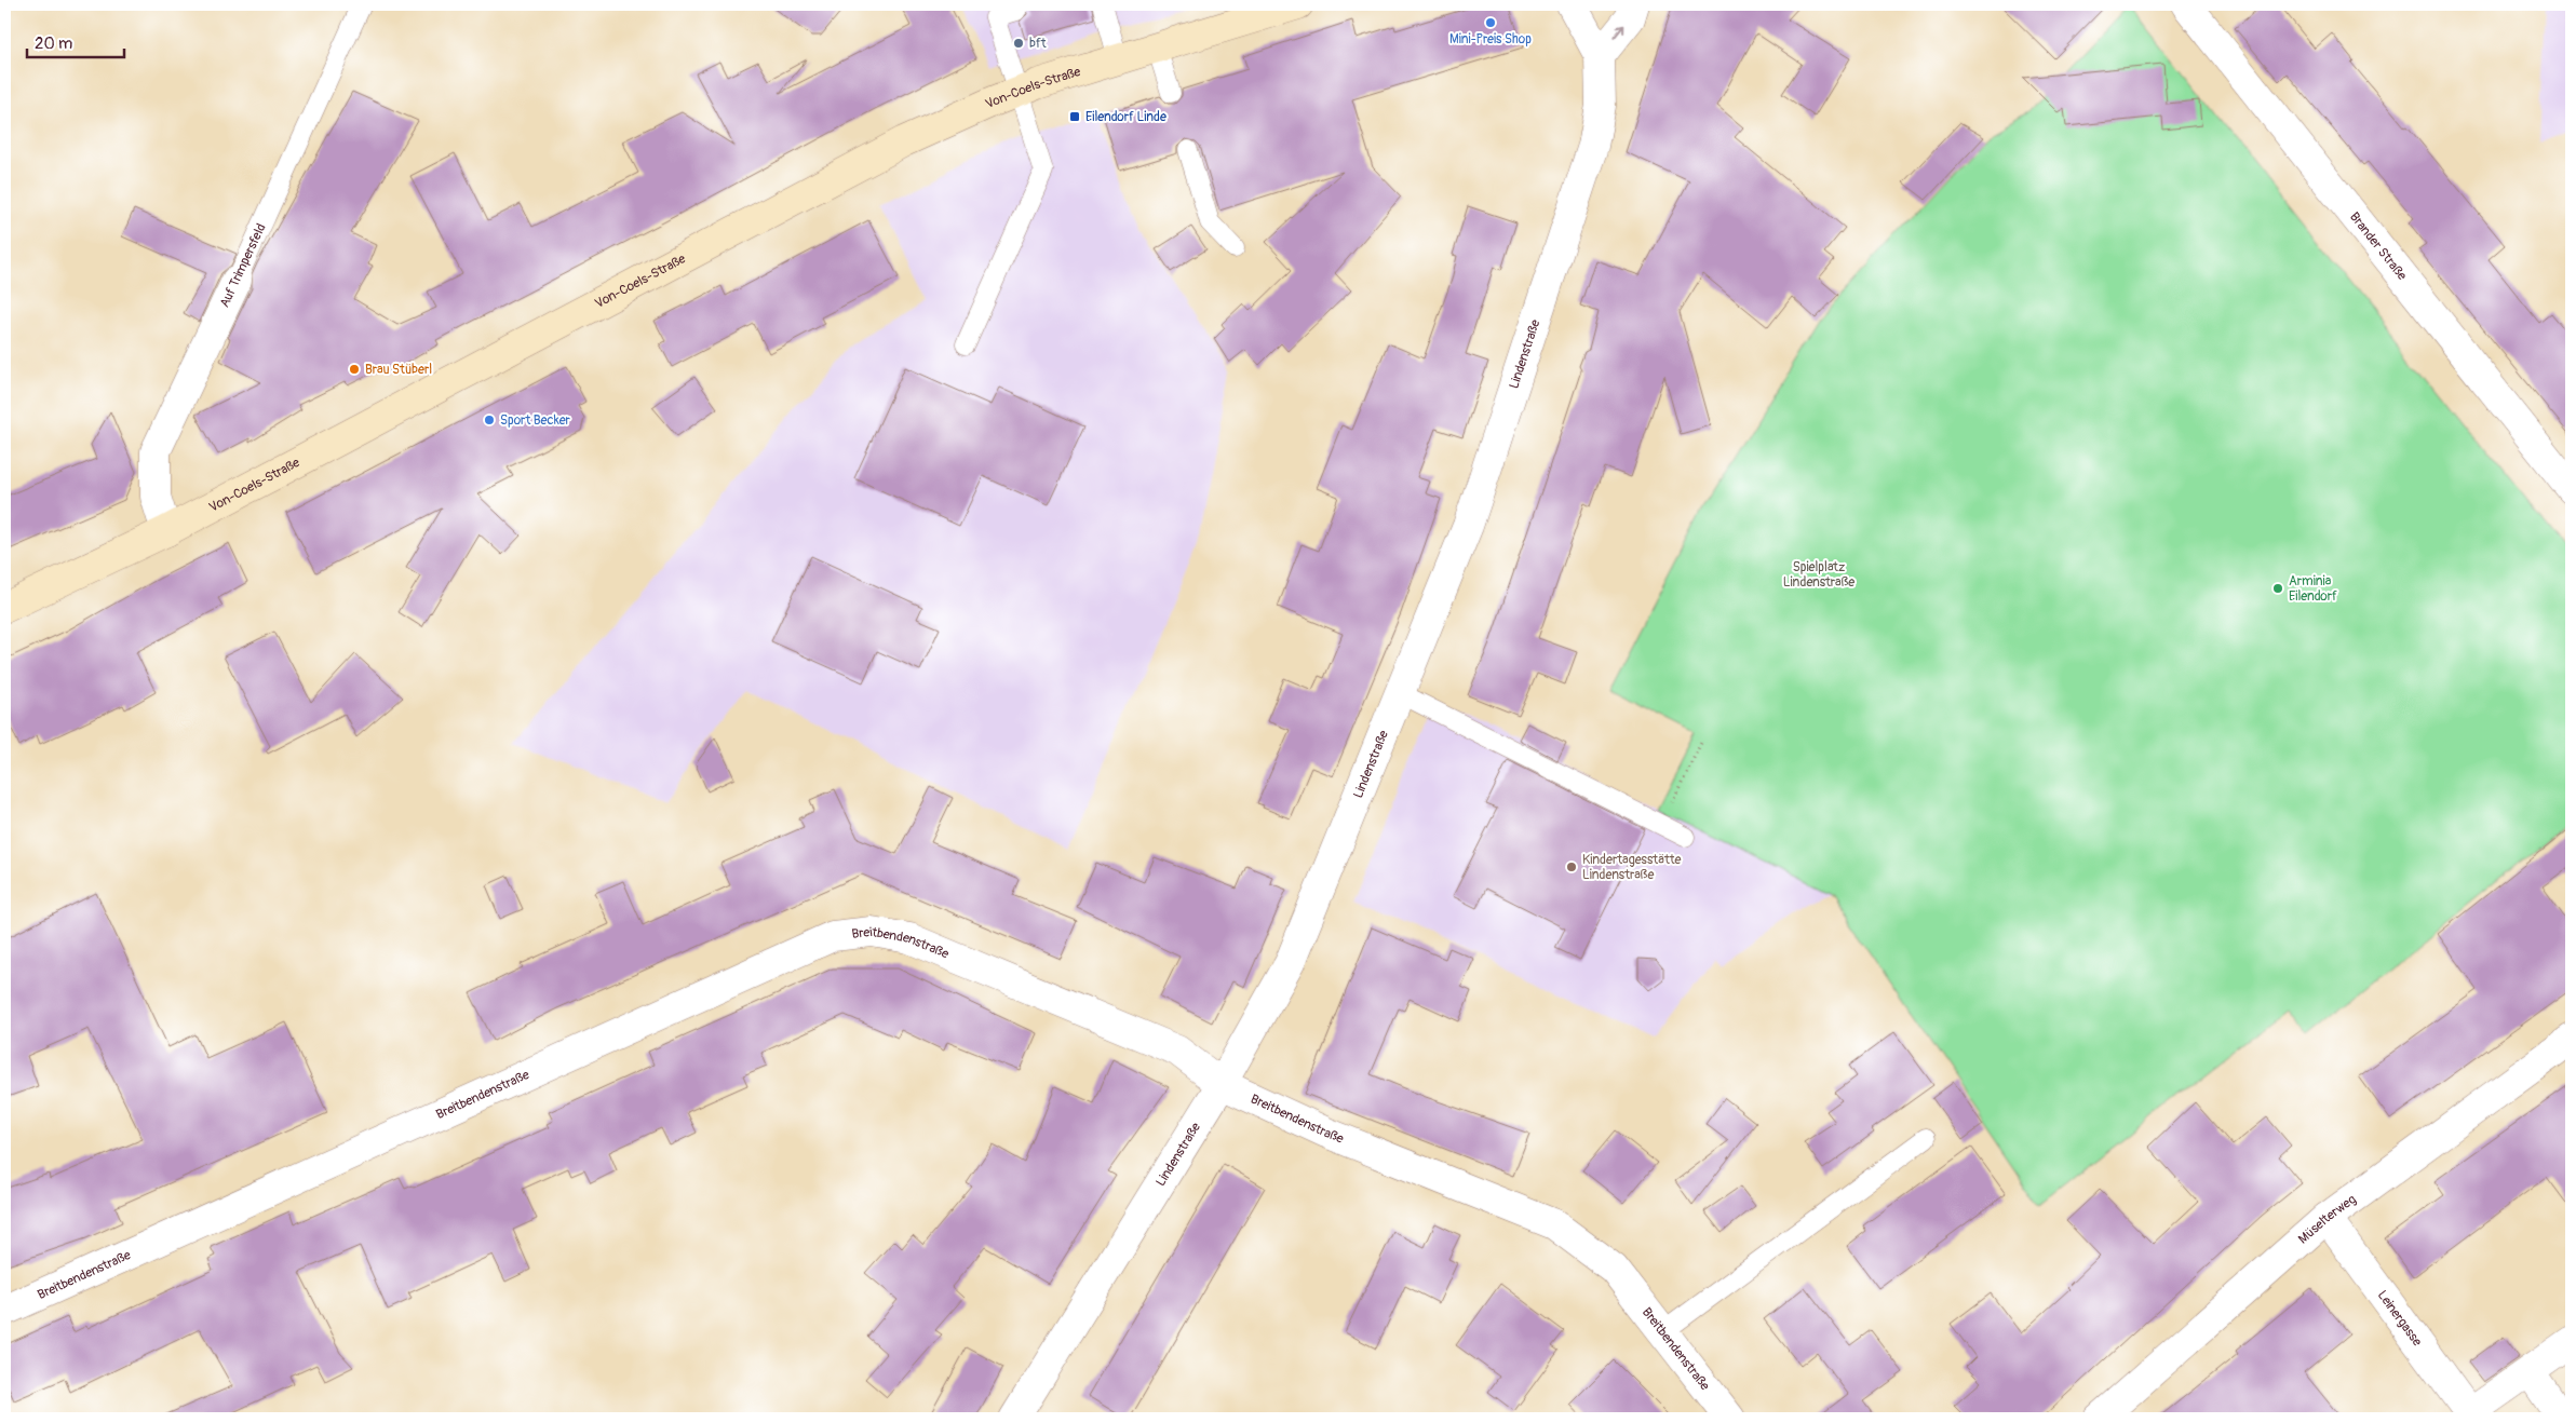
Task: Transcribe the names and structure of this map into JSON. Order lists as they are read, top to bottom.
{
  "streets": {
    "main road": ["Von-Coels-Straße"],
    "street": [
      "Brander Straße",
      "Auf Trimpersfeld",
      "Lindenstraße",
      "Breitbendenstraße",
      "Müselterweg",
      "Leinergasse"
    ]
  },
  "crossings": [
    ["Von-Coels-Straße", "Auf Trimpersfeld"],
    ["Lindenstraße", "Breitbendenstraße"],
    ["Müselterweg", "Leinergasse"]
  ],
  "parks": ["Spielplatz Lindenstraße"],
  "places": {
    "other": [
      "Mini-Preis Shop",
      "bft",
      "Brau Stüberl",
      "Sport Becker",
      "Arminia Eilendorf",
      "Kindertagesstätte Lindenstraße"
    ],
    "transit": ["Eilendorf Linde"]
  },
  "scale_bar": "20 m"
}
